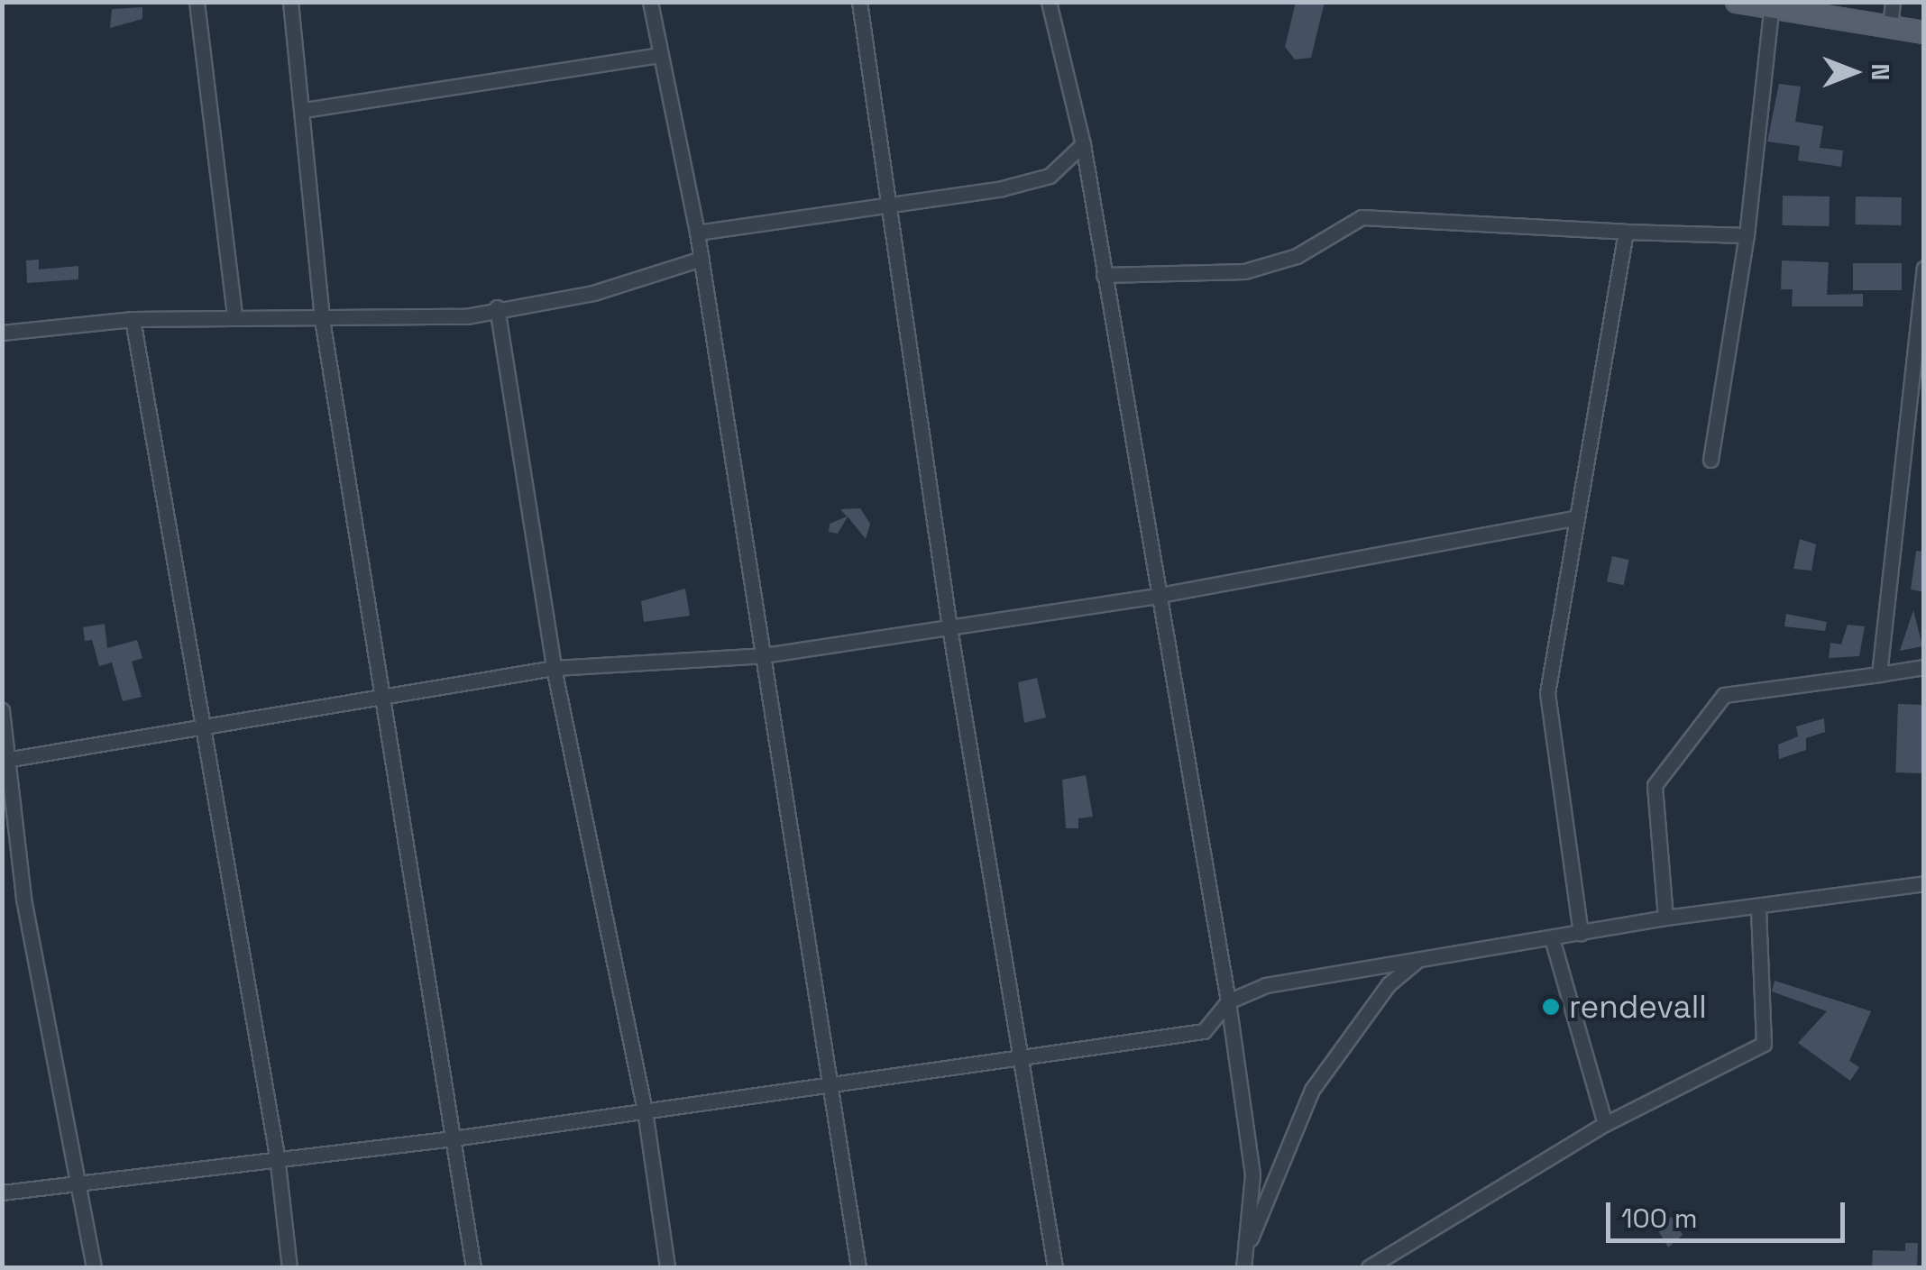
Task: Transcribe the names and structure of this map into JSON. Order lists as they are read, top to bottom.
{
  "places": ["rendevall"],
  "scale_bar": "100 m",
  "north": "right"
}
